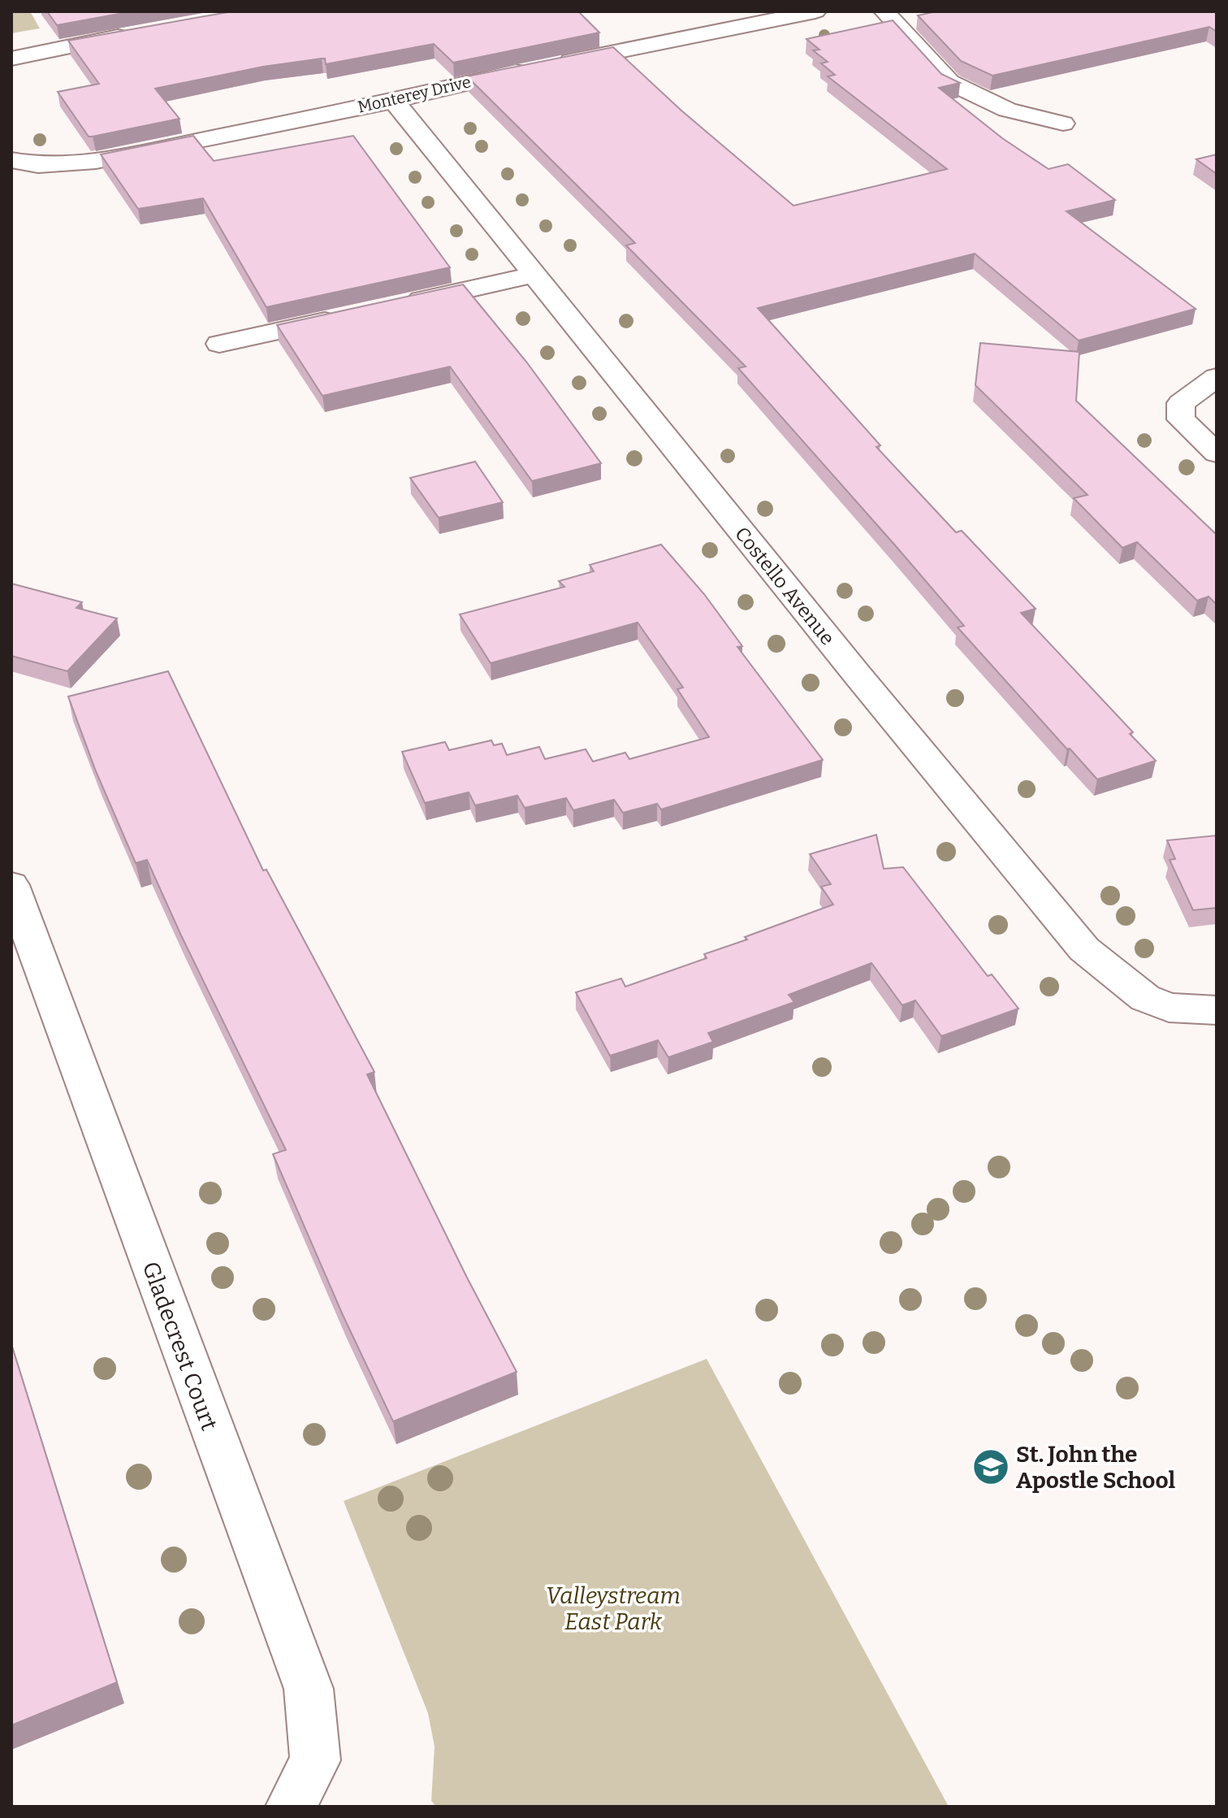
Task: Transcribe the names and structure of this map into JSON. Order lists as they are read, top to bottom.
{
  "streets": {
    "street": ["Monterey Drive", "Costello Avenue", "Gladecrest Court"]
  },
  "crossings": [
    ["Monterey Drive", "Costello Avenue"]
  ],
  "parks": ["Valleystream East Park"],
  "places": {
    "school or university": ["St. John the Apostle School"]
  }
}
